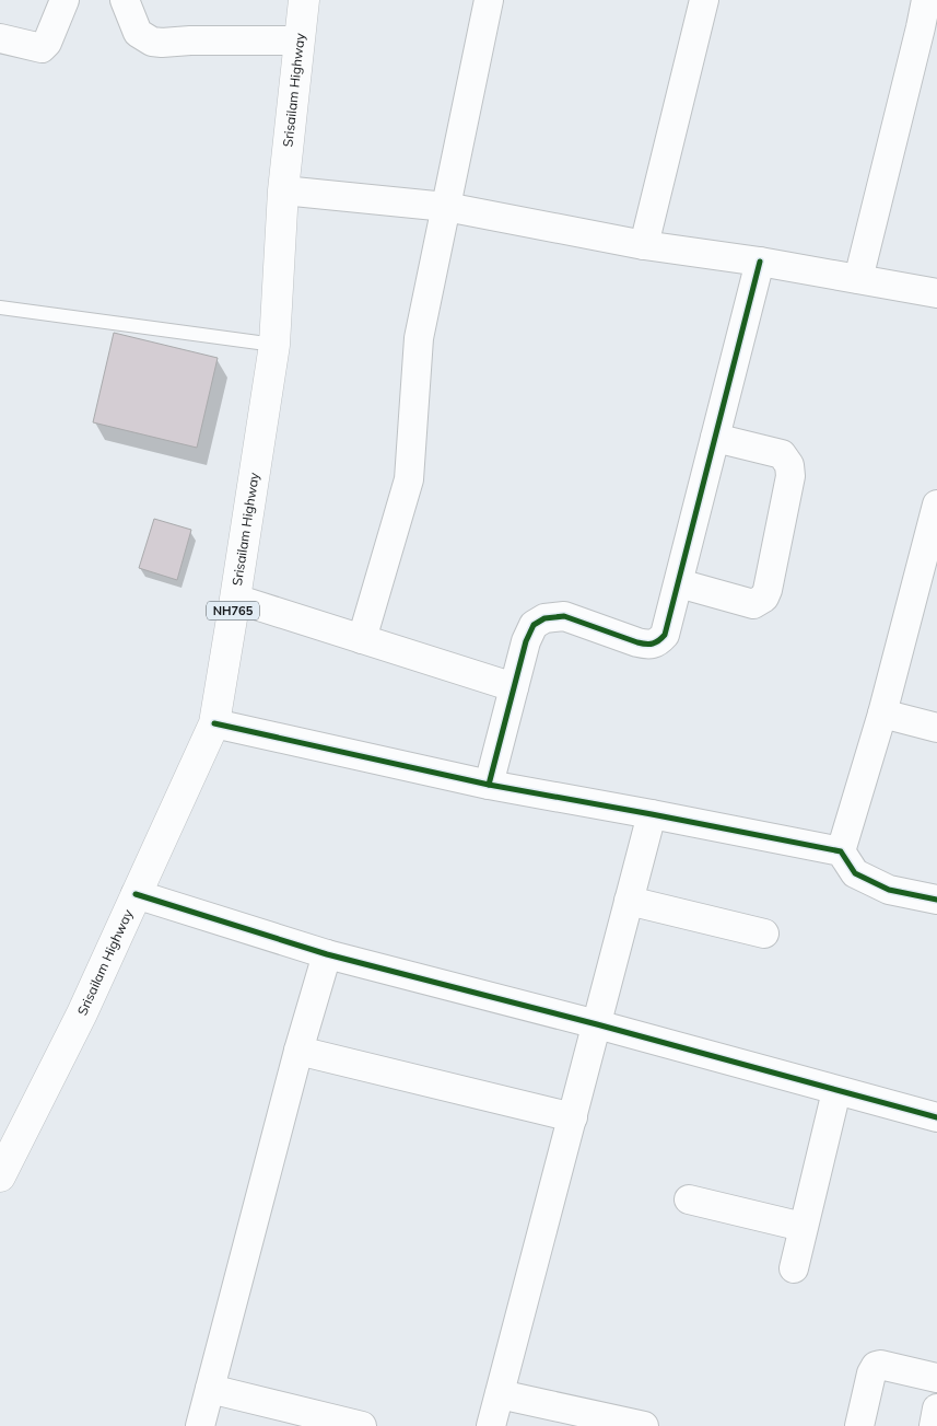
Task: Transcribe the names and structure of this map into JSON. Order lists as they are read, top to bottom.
{
  "streets": {
    "highway": ["Srisailam Highway", "NH765"]
  }
}
